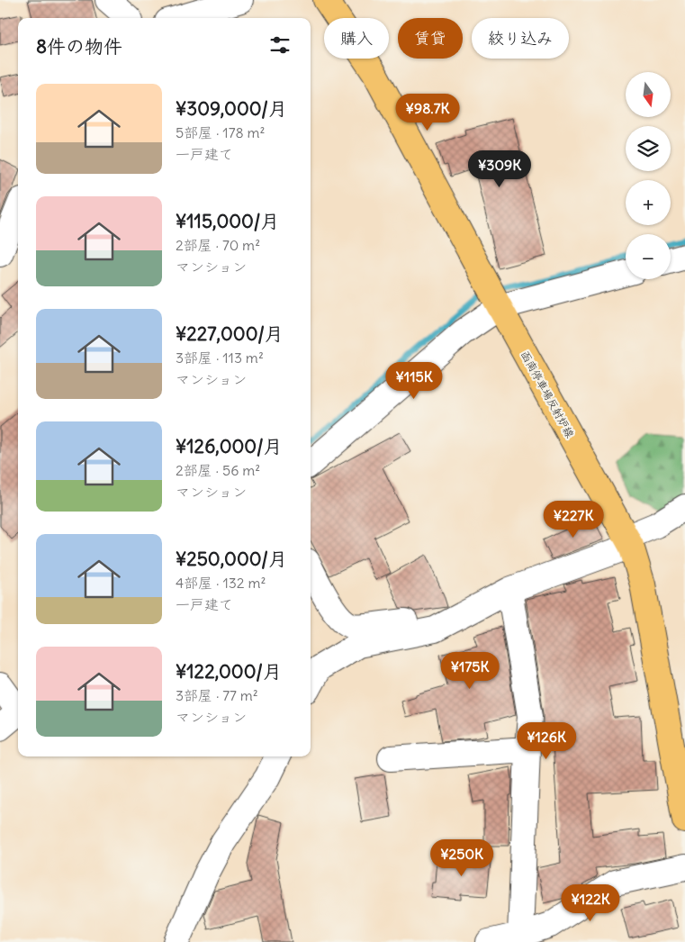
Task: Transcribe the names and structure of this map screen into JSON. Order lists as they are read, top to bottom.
{
  "streets": {
    "main road": ["函南停車場反射炉線"]
  },
  "north": "bottom",
  "page": {
    "chip": ["購入", "賃貸", "絞り込み"],
    "heading": "8件の物件",
    "map_buttons": ["+", "−"],
    "list": [
      {
        "name": "¥309,000/月",
        "note": "5部屋 · 178 m² · 一戸建て"
      },
      {
        "name": "¥115,000/月",
        "note": "2部屋 · 70 m² · マンション"
      },
      {
        "name": "¥227,000/月",
        "note": "3部屋 · 113 m² · マンション"
      },
      {
        "name": "¥126,000/月",
        "note": "2部屋 · 56 m² · マンション"
      },
      {
        "name": "¥250,000/月",
        "note": "4部屋 · 132 m² · 一戸建て"
      },
      {
        "name": "¥122,000/月",
        "note": "3部屋 · 77 m² · マンション"
      }
    ],
    "price": [
      "¥98.7K",
      "¥309K",
      "¥115K",
      "¥227K",
      "¥175K",
      "¥126K",
      "¥250K",
      "¥122K"
    ]
  }
}
